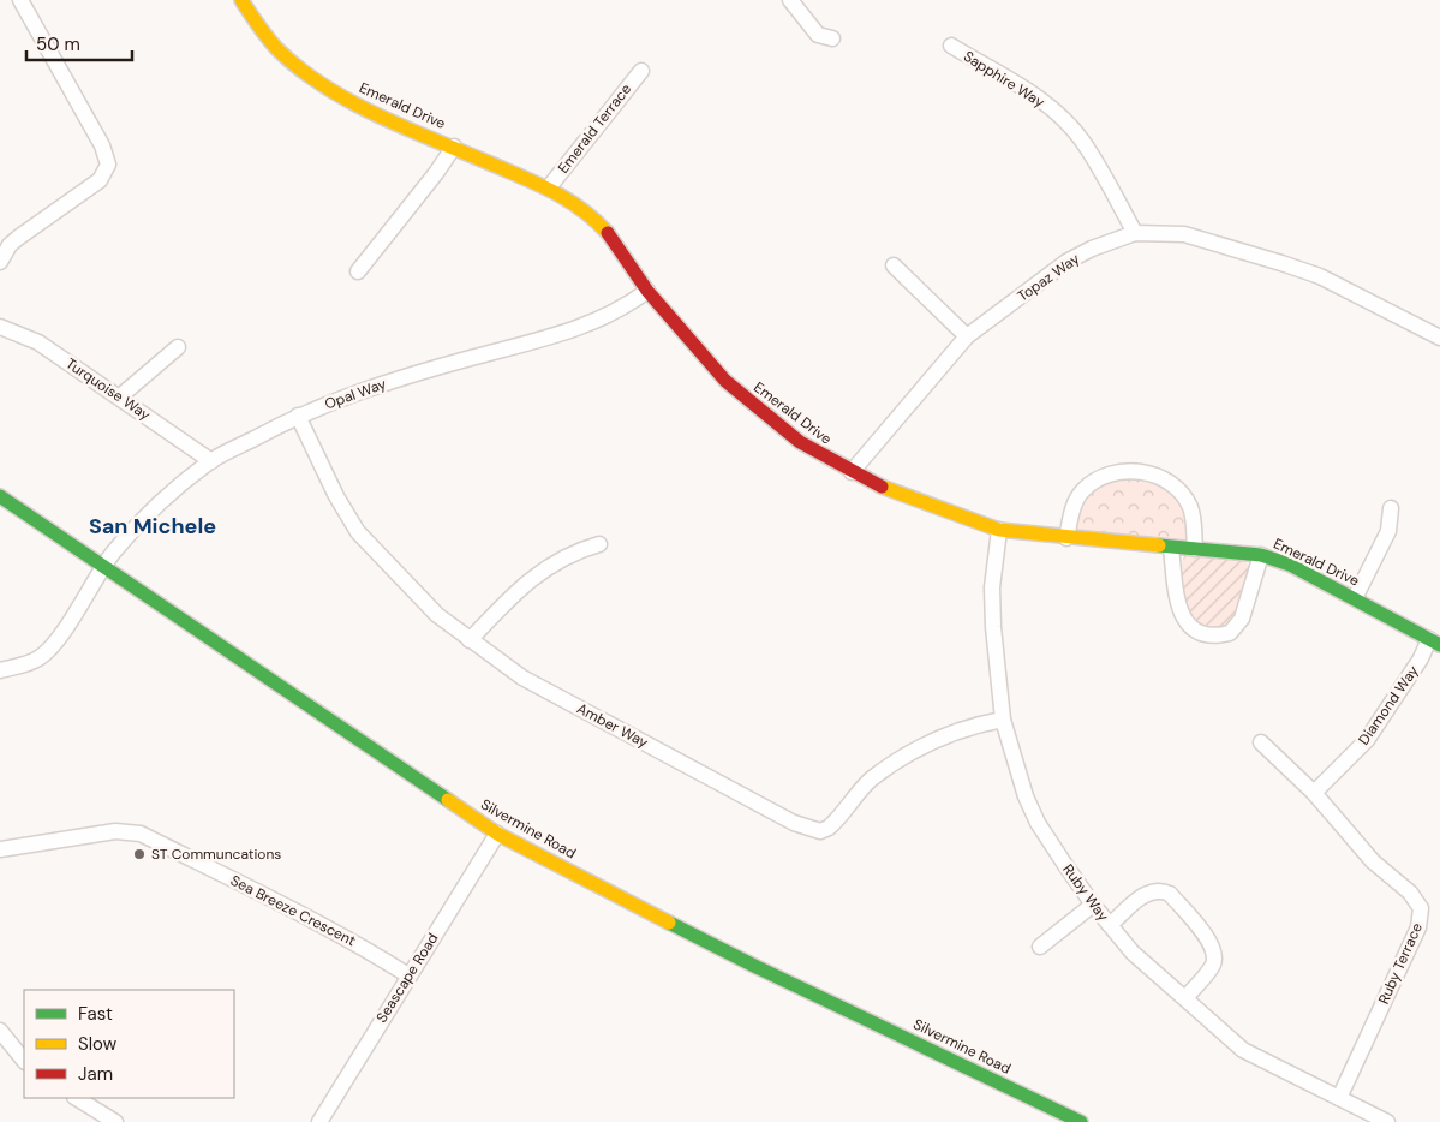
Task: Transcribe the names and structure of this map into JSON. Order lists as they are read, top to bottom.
{
  "streets": {
    "street": [
      "Sapphire Way",
      "Emerald Drive",
      "Emerald Terrace",
      "Topaz Way",
      "Turquoise Way",
      "Opal Way",
      "Diamond Way",
      "Amber Way",
      "Silvermine Road",
      "Ruby Way",
      "Sea Breeze Crescent",
      "Ruby Terrace",
      "Seascape Road"
    ]
  },
  "crossings": [
    ["Sapphire Way", "Topaz Way"],
    ["Emerald Drive", "Emerald Terrace"],
    ["Emerald Drive", "Topaz Way"],
    ["Emerald Drive", "Opal Way"],
    ["Emerald Drive", "Diamond Way"],
    ["Emerald Drive", "Ruby Way"],
    ["Turquoise Way", "Opal Way"],
    ["Opal Way", "Amber Way"],
    ["Opal Way", "Silvermine Road"],
    ["Diamond Way", "Ruby Terrace"],
    ["Amber Way", "Ruby Way"],
    ["Silvermine Road", "Seascape Road"],
    ["Ruby Way", "Ruby Terrace"],
    ["Sea Breeze Crescent", "Seascape Road"]
  ],
  "districts": ["San Michele"],
  "places": ["ST Communcations"],
  "legend": ["Fast", "Slow", "Jam"],
  "scale_bar": "50 m"
}
